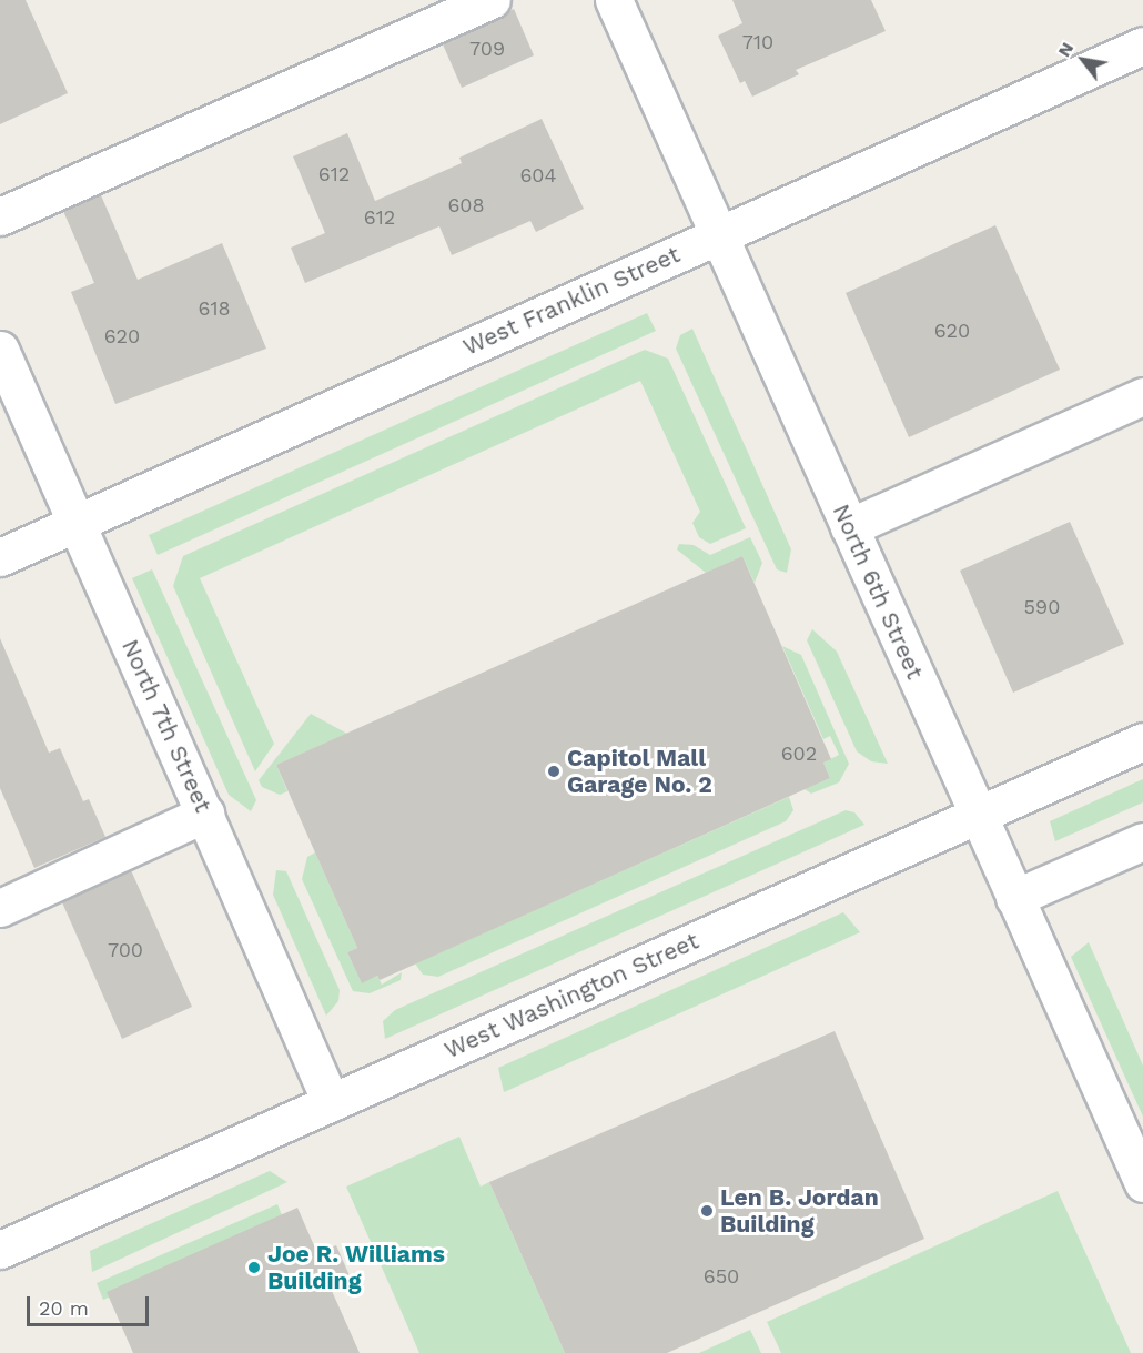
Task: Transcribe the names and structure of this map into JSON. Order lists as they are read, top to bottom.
{
  "streets": {
    "street": [
      "West Franklin Street",
      "North 6th Street",
      "North 7th Street",
      "West Washington Street"
    ]
  },
  "crossings": [
    ["West Franklin Street", "North 6th Street"],
    ["West Franklin Street", "North 7th Street"],
    ["North 6th Street", "West Washington Street"],
    ["North 7th Street", "West Washington Street"]
  ],
  "places": ["Capitol Mall Garage No. 2", "Len B. Jordan Building", "Joe R. Williams Building"],
  "house_numbers": [
    "710",
    "709",
    "612",
    "604",
    "608",
    "612",
    "618",
    "620",
    "620",
    "590",
    "602",
    "700",
    "650"
  ],
  "scale_bar": "20 m",
  "north": "top left"
}
